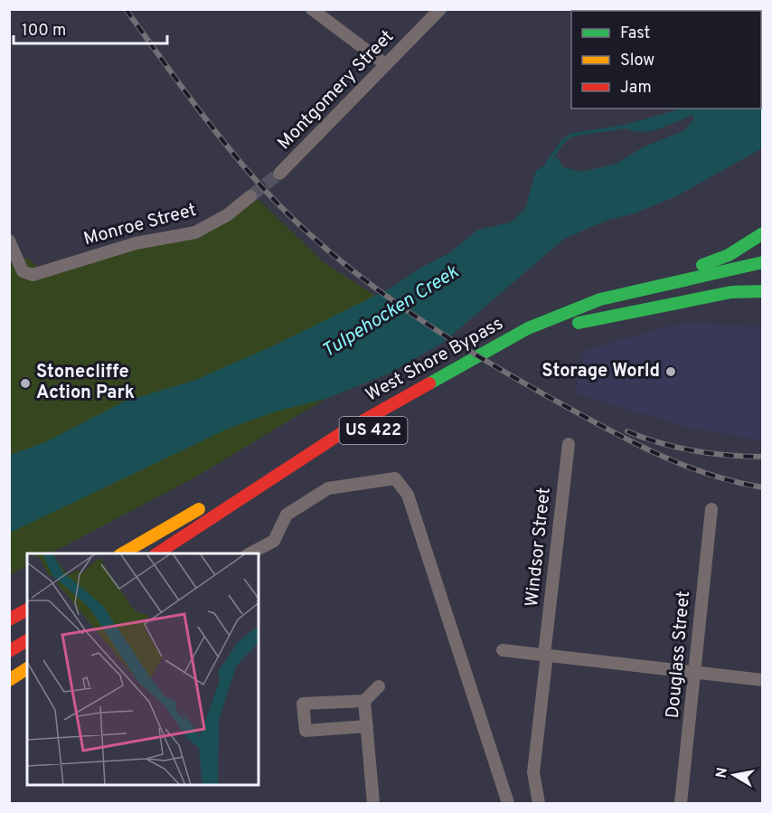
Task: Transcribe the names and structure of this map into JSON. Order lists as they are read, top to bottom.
{
  "streets": {
    "highway": ["West Shore Bypass", "US 422"],
    "street": [
      "Montgomery Street",
      "Monroe Street",
      "Windsor Street",
      "Douglass Street"
    ]
  },
  "water": ["Tulpehocken Creek"],
  "places": ["Storage World", "Stonecliffe Action Park"],
  "legend": ["Fast", "Slow", "Jam"],
  "scale_bar": "100 m",
  "north": "left"
}
